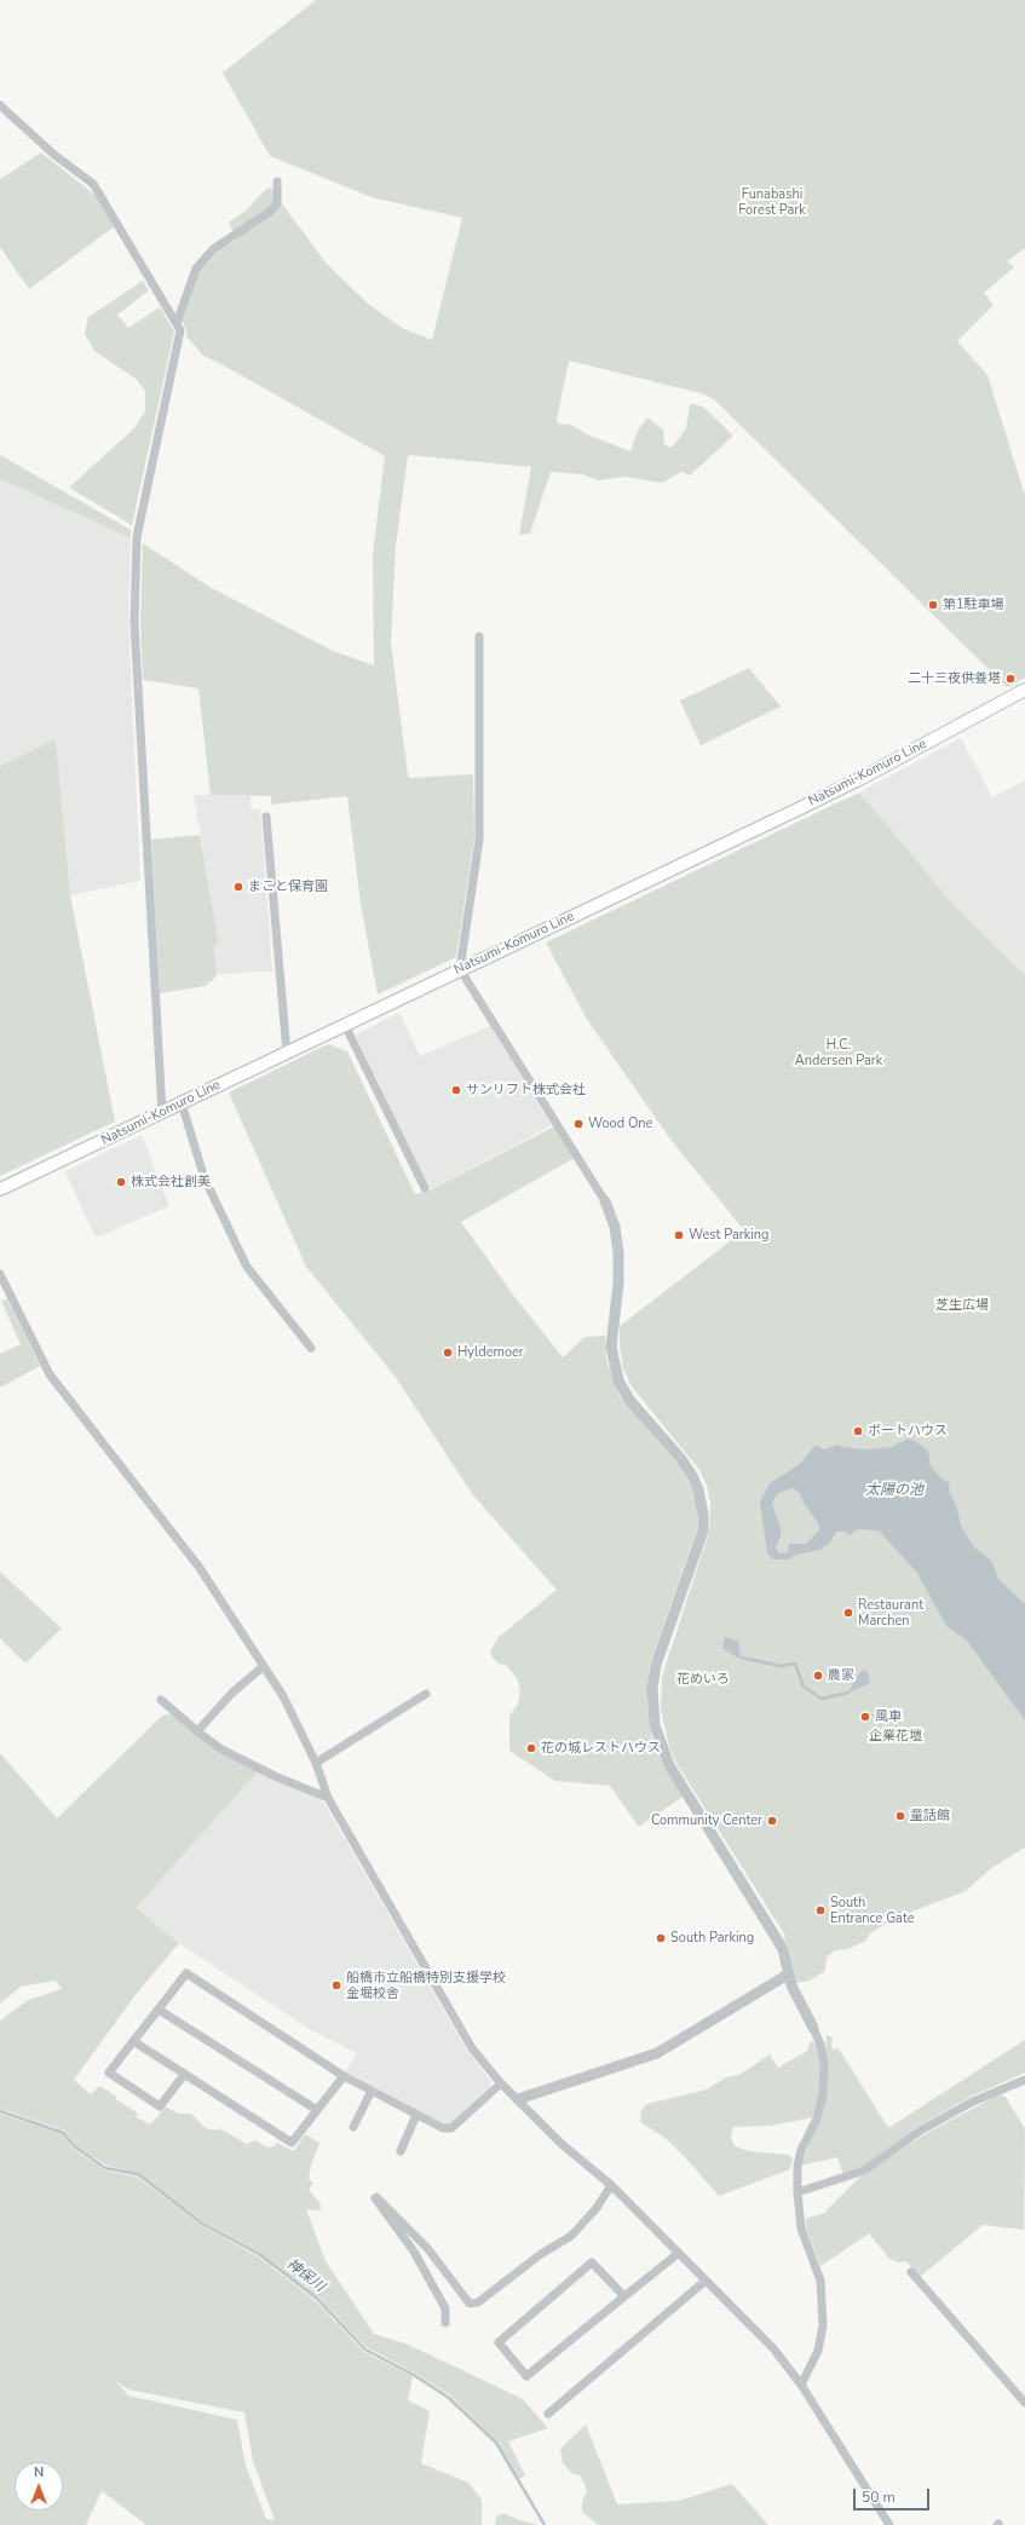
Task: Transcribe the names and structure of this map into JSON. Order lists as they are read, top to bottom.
{
  "streets": {
    "main road": ["Natsumi-Komuro Line"]
  },
  "water": ["太陽の池", "神保川"],
  "parks": [
    "Funabashi Forest Park",
    "H.C. Andersen Park",
    "芝生広場",
    "花めいろ",
    "企業花壇"
  ],
  "places": [
    "第1駐車場",
    "二十三夜供養塔",
    "まこと保育園",
    "サンリフト株式会社",
    "Wood One",
    "株式会社創美",
    "West Parking",
    "Hyldemoer",
    "ボートハウス",
    "Restaurant Marchen",
    "農家",
    "風車",
    "花の城レストハウス",
    "童話館",
    "Community Center",
    "South Entrance Gate",
    "South Parking",
    "船橋市立船橋特別支援学校 金堀校舎"
  ],
  "scale_bar": "50 m",
  "north": "top"
}
